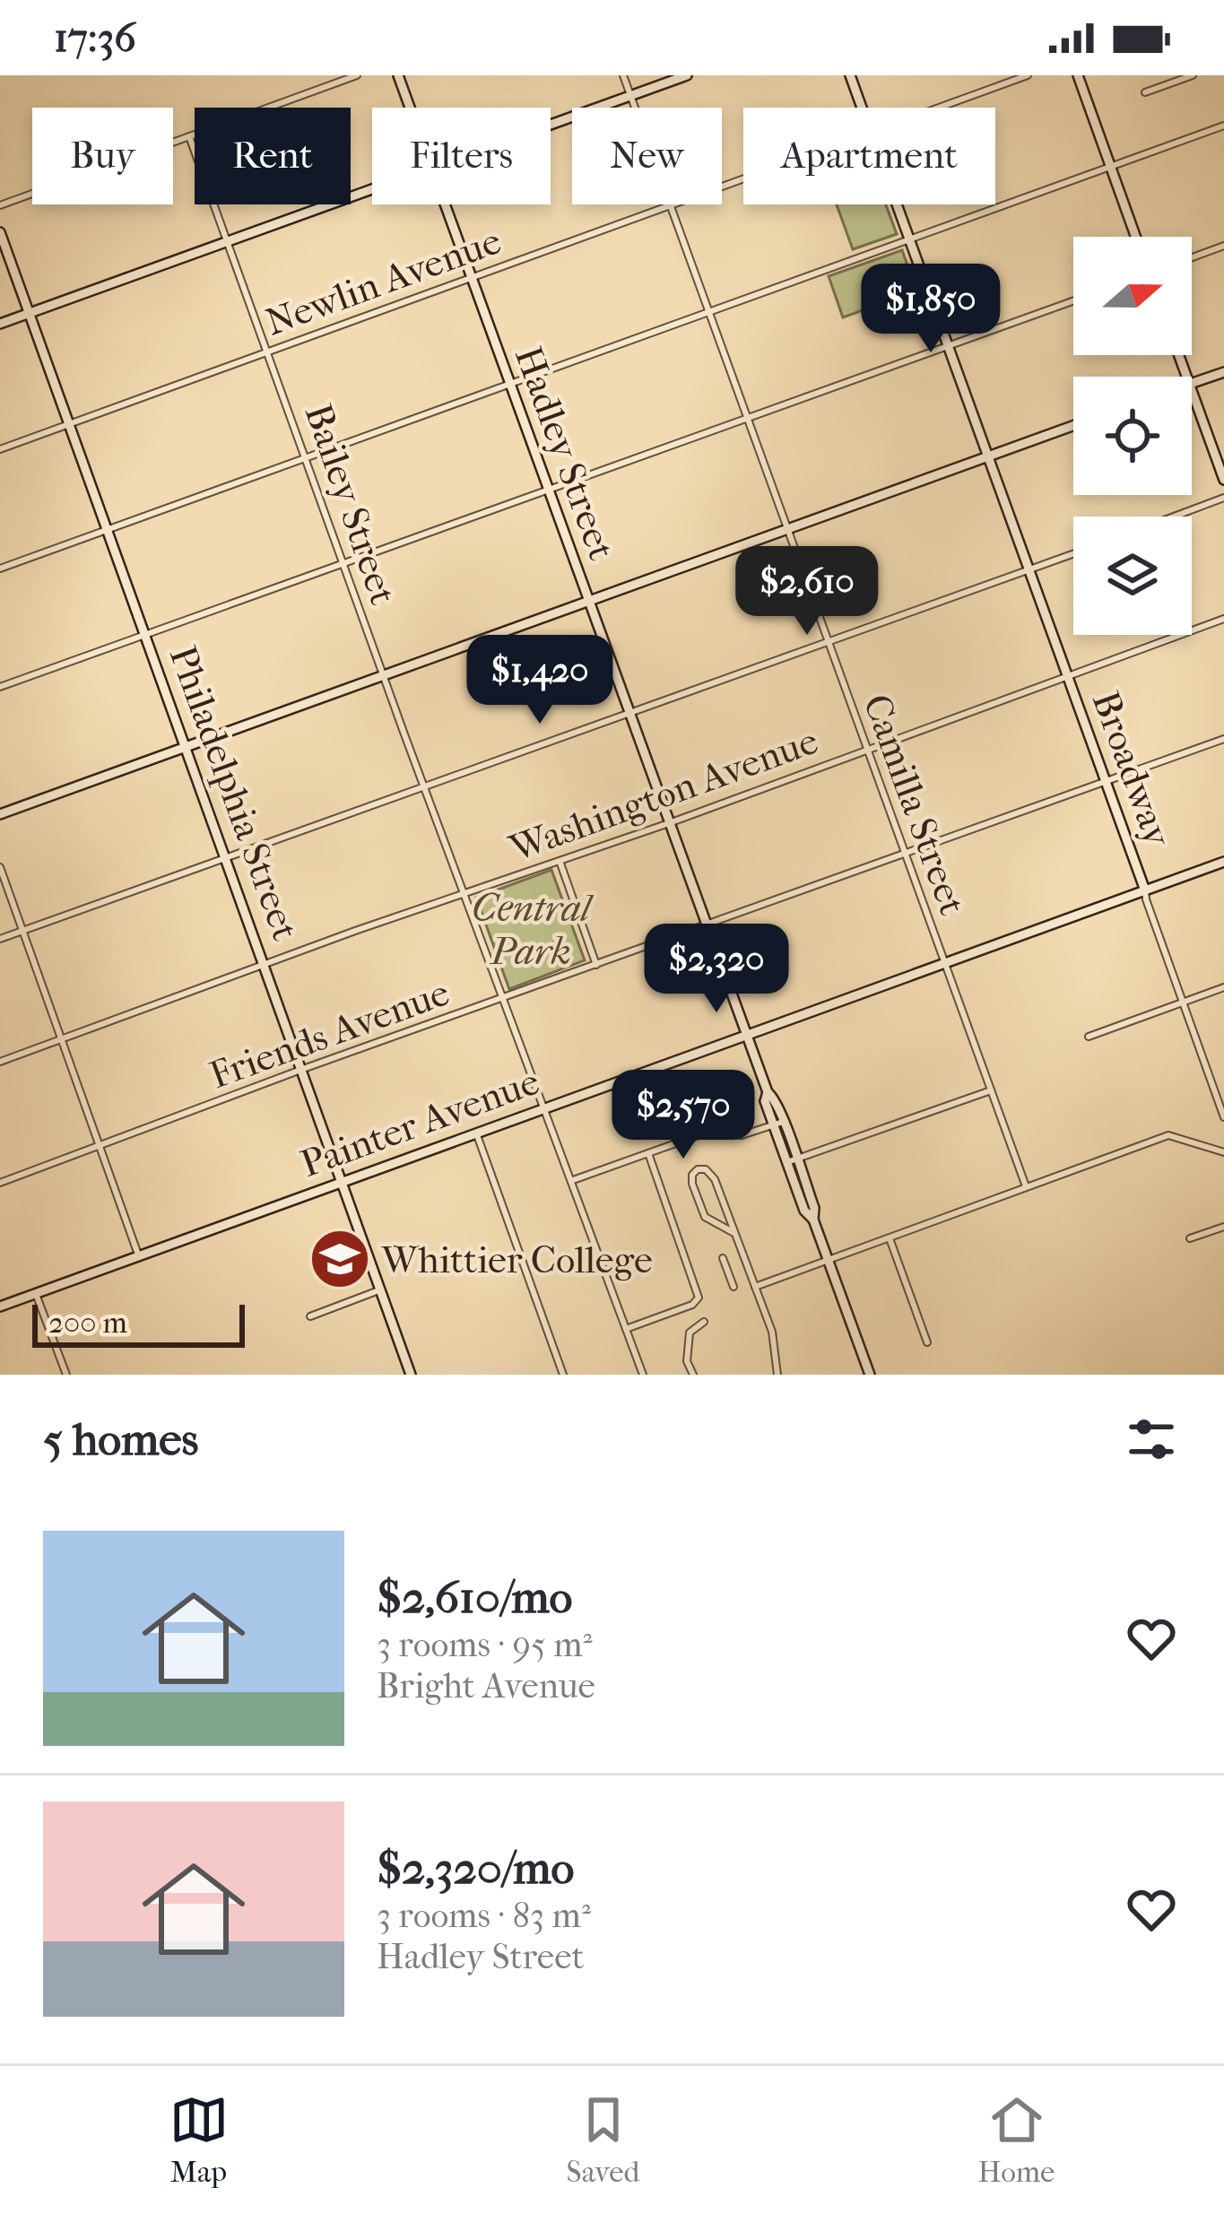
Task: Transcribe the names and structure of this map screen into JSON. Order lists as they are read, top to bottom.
{
  "streets": {
    "street": [
      "Newlin Avenue",
      "Hadley Street",
      "Bailey Street",
      "Broadway",
      "Philadelphia Street",
      "Washington Avenue",
      "Camilla Street",
      "Friends Avenue",
      "Painter Avenue"
    ]
  },
  "crossings": [
    ["Newlin Avenue", "Hadley Street"],
    ["Newlin Avenue", "Bailey Street"],
    ["Newlin Avenue", "Philadelphia Street"],
    ["Newlin Avenue", "Camilla Street"],
    ["Hadley Street", "Washington Avenue"],
    ["Hadley Street", "Friends Avenue"],
    ["Hadley Street", "Painter Avenue"],
    ["Bailey Street", "Washington Avenue"],
    ["Bailey Street", "Friends Avenue"],
    ["Bailey Street", "Painter Avenue"],
    ["Broadway", "Washington Avenue"],
    ["Broadway", "Friends Avenue"],
    ["Broadway", "Painter Avenue"],
    ["Philadelphia Street", "Washington Avenue"],
    ["Philadelphia Street", "Friends Avenue"],
    ["Philadelphia Street", "Painter Avenue"],
    ["Washington Avenue", "Camilla Street"],
    ["Camilla Street", "Friends Avenue"],
    ["Camilla Street", "Painter Avenue"]
  ],
  "parks": ["Central Park"],
  "places": {
    "school or university": ["Whittier College"]
  },
  "scale_bar": "200 m",
  "north": "right",
  "page": {
    "status": "17:36",
    "chip": [
      "Buy",
      "Rent",
      "Filters",
      "New",
      "Apartment"
    ],
    "price": [
      "$1,850",
      "$2,610",
      "$1,420",
      "$2,320",
      "$2,570"
    ],
    "scale": "200 m",
    "heading": "5 homes",
    "list": [
      {
        "name": "$2,610/mo",
        "note": "3 rooms · 95 m² · Bright Avenue"
      },
      {
        "name": "$2,320/mo",
        "note": "3 rooms · 83 m² · Hadley Street"
      }
    ],
    "tabs": ["Map", "Saved", "Home"]
  }
}
